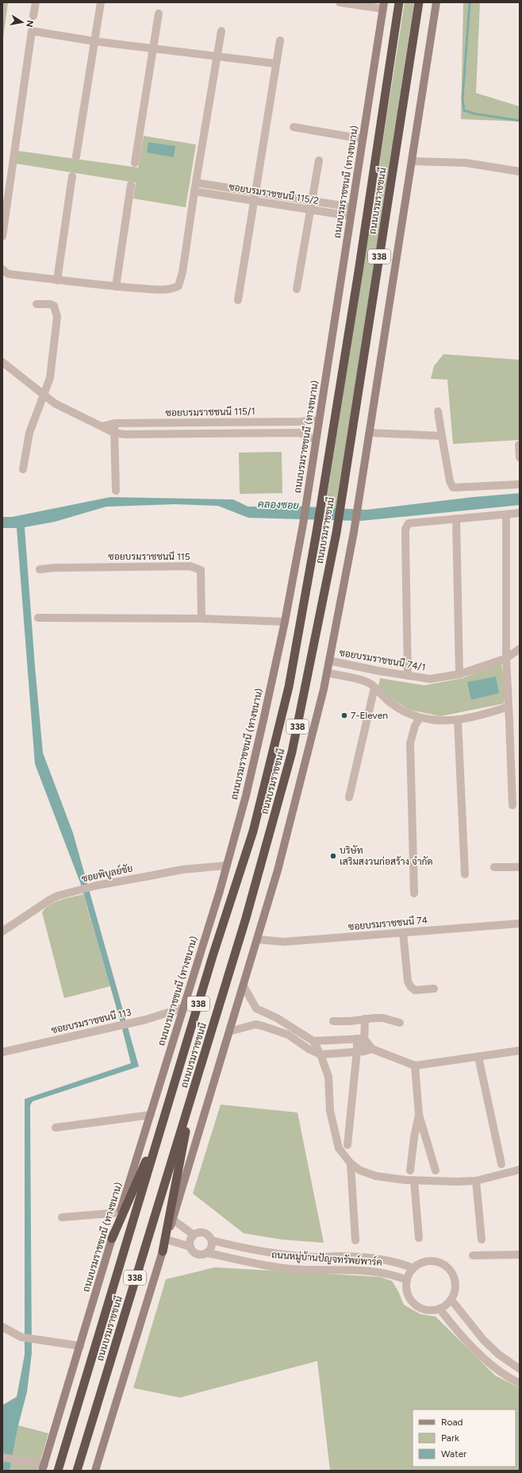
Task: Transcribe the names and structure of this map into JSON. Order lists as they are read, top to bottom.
{
  "streets": {
    "highway": ["ถนนบรมราชชนนี", "338"],
    "main road": ["ถนนบรมราชชนนี (ทางขนาน)"],
    "street": [
      "ซอยบรมราชชนนี 115/2",
      "ซอยบรมราชชนนี 115/1",
      "ซอยบรมราชชนนี 115",
      "ซอยบรมราชชนนี 74/1",
      "ซอยพิบูลย์ชัย",
      "ซอยบรมราชชนนี 74",
      "ซอยบรมราชชนนี 113",
      "ถนนหมู่บ้านปัญจทรัพย์พาร์ค"
    ]
  },
  "crossings": [
    ["ถนนบรมราชชนนี (ทางขนาน)", "ซอยบรมราชชนนี 115/2"],
    ["ถนนบรมราชชนนี (ทางขนาน)", "ซอยบรมราชชนนี 115/1"],
    ["ถนนบรมราชชนนี (ทางขนาน)", "ซอยพิบูลย์ชัย"],
    ["ถนนบรมราชชนนี (ทางขนาน)", "ซอยบรมราชชนนี 113"],
    ["338", "ซอยบรมราชชนนี 74/1"],
    ["338", "ซอยบรมราชชนนี 74"],
    ["338", "ถนนหมู่บ้านปัญจทรัพย์พาร์ค"]
  ],
  "water": ["คลองซอย"],
  "places": ["7-Eleven", "บริษัท เสริมสงวนก่อสร้าง จำกัด"],
  "legend": ["Road", "Park", "Water"],
  "north": "right"
}
